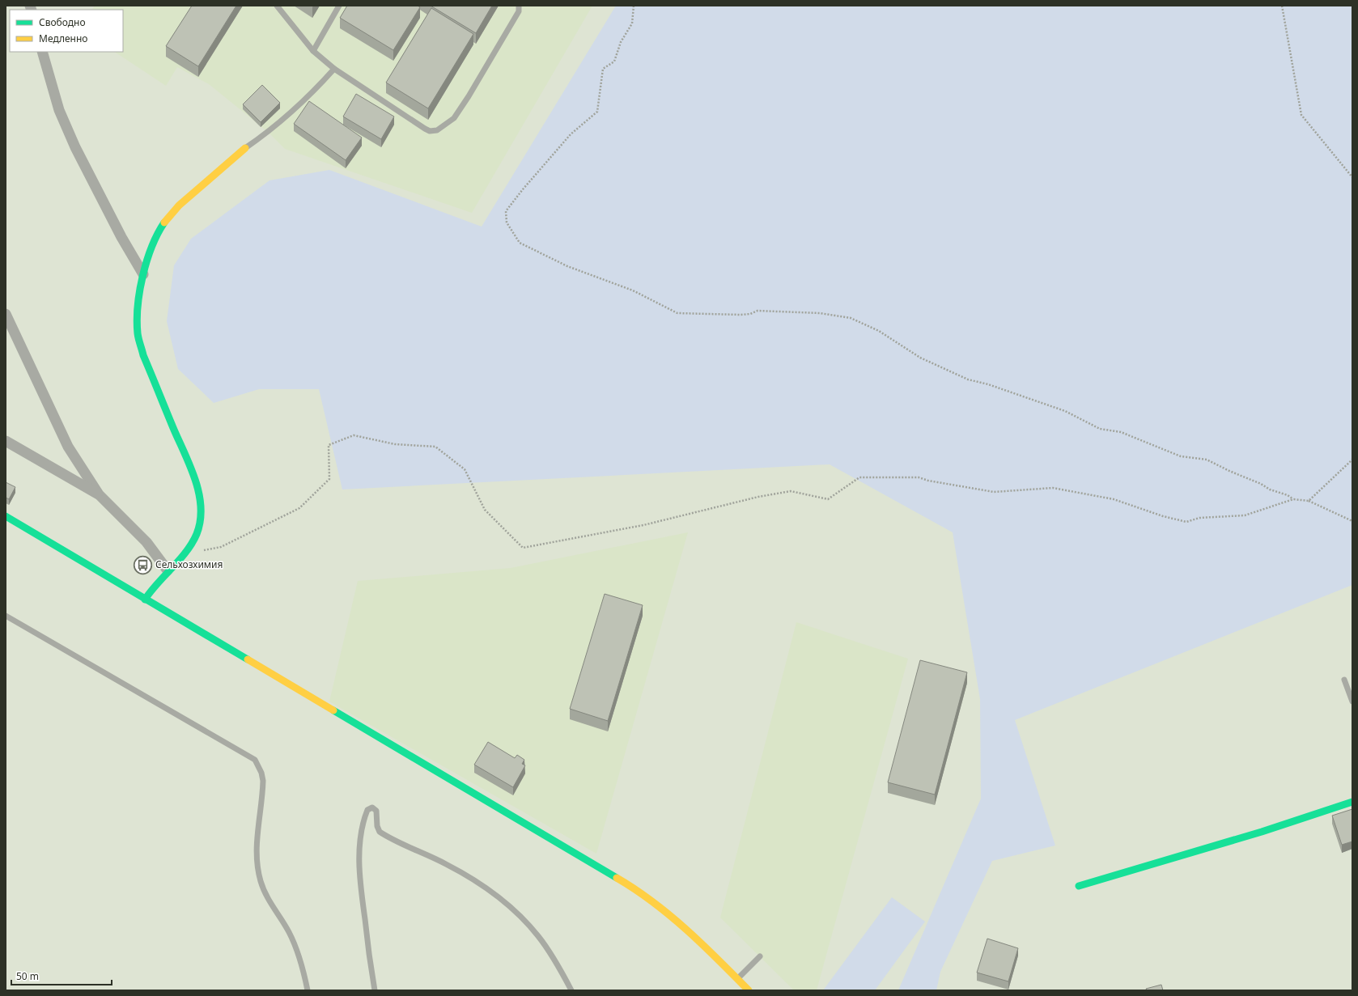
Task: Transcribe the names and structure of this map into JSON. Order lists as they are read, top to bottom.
{
  "places": {
    "bus stop": ["Сельхозхимия"]
  },
  "legend": ["Свободно", "Медленно"],
  "scale_bar": "50 m"
}
